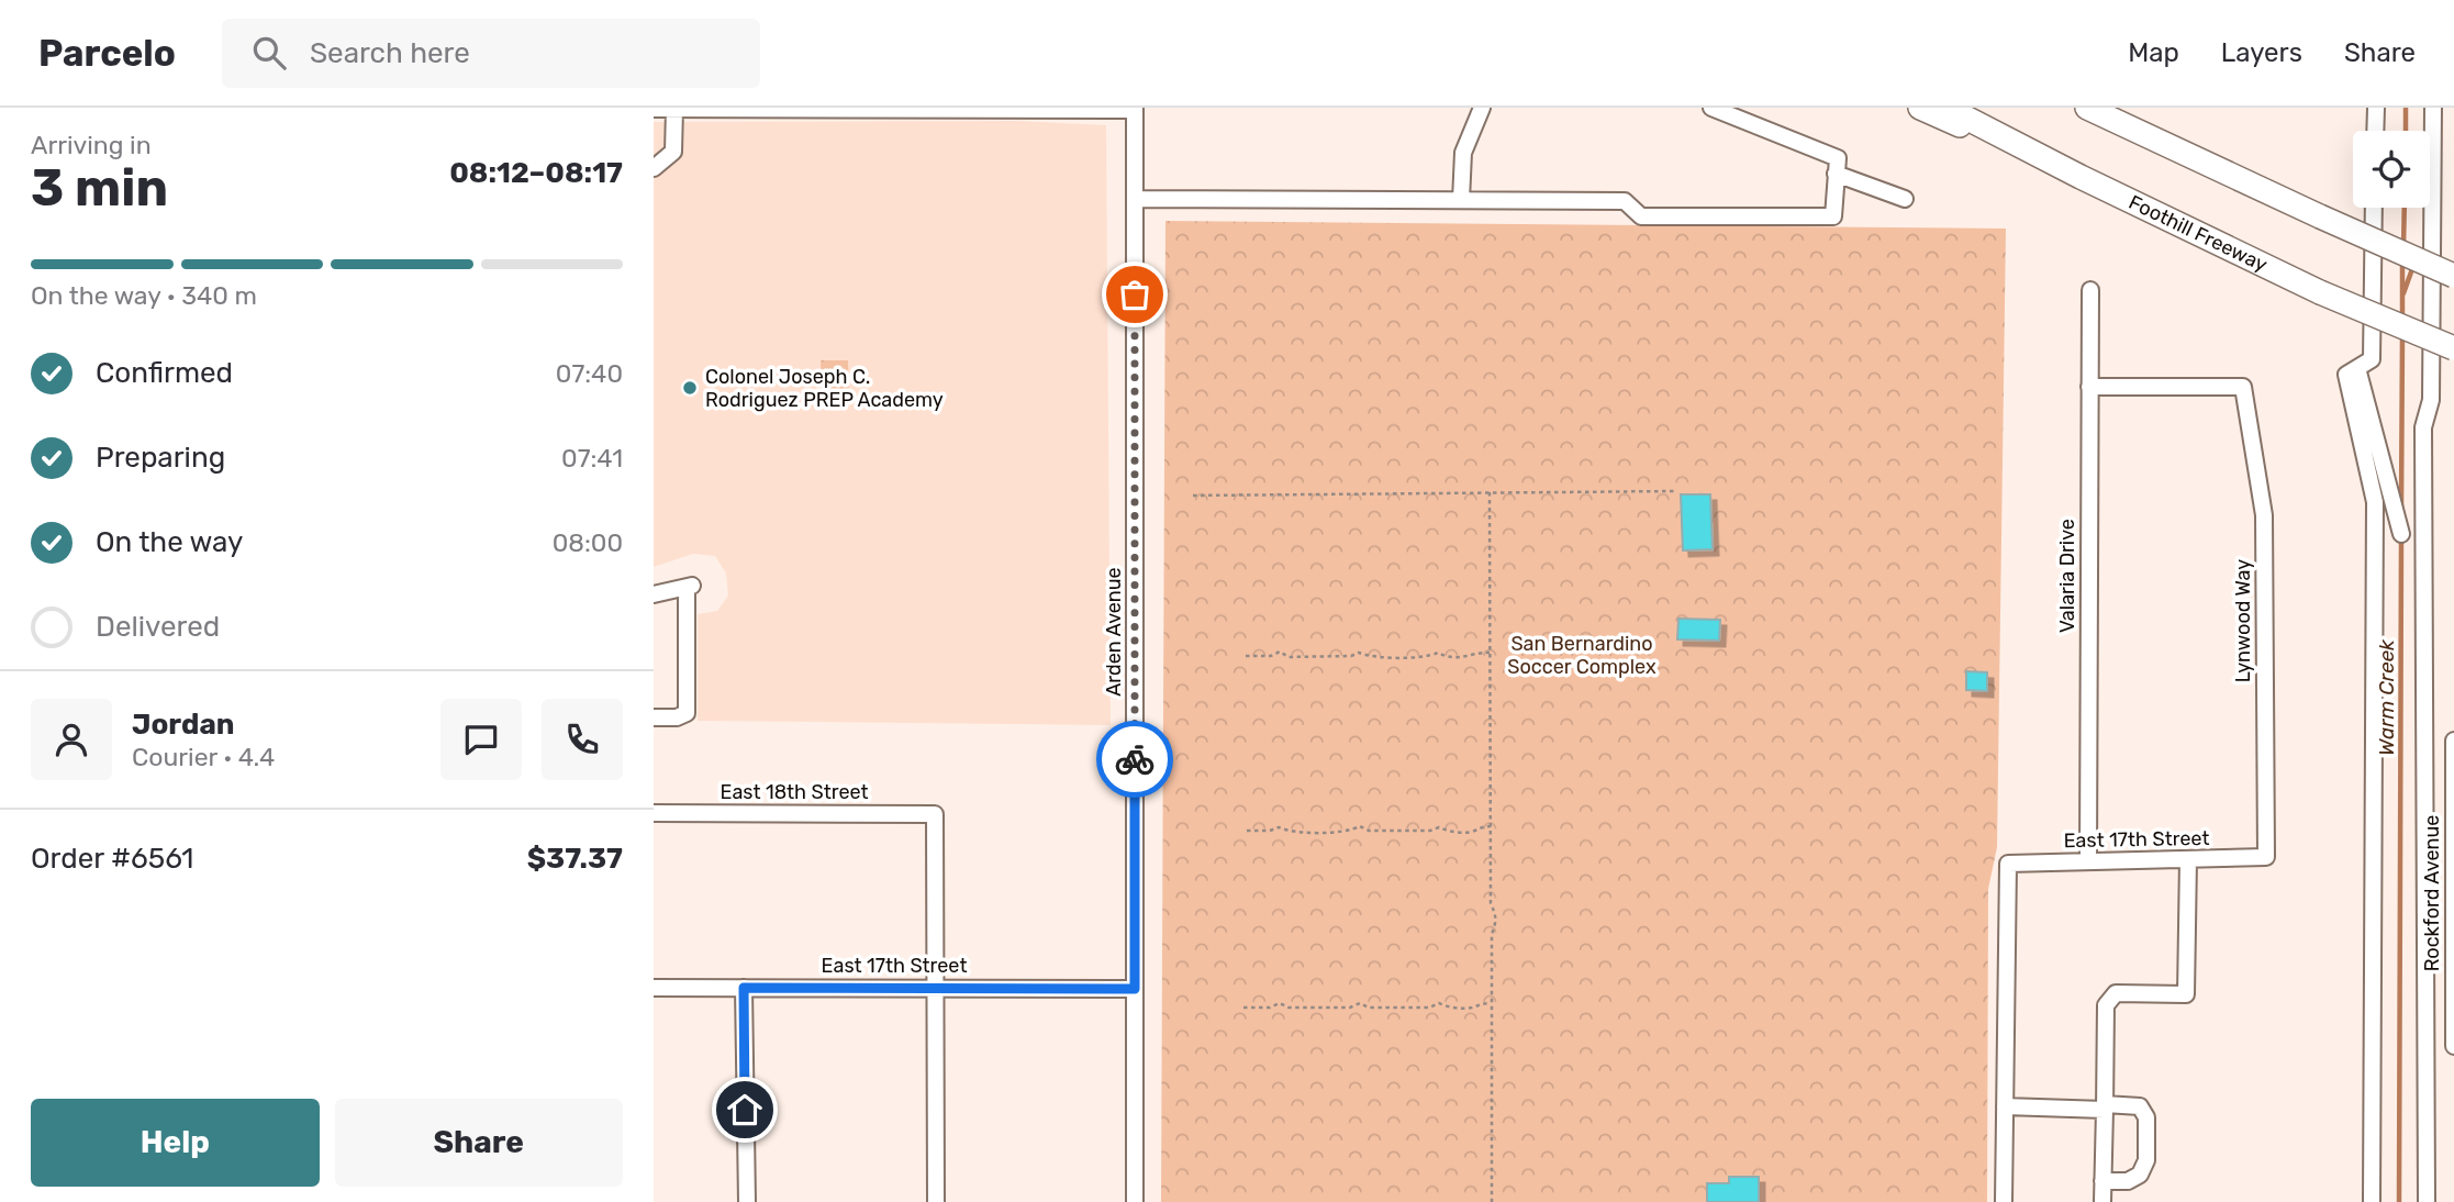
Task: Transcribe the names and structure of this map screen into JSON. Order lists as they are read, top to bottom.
{
  "streets": {
    "highway": ["Foothill Freeway"],
    "street": [
      "Valaria Drive",
      "Lynwood Way",
      "Arden Avenue",
      "East 18th Street",
      "East 17th Street",
      "Rockford Avenue"
    ]
  },
  "crossings": [
    ["Valaria Drive", "Lynwood Way"],
    ["Valaria Drive", "East 17th Street"],
    ["Lynwood Way", "East 17th Street"],
    ["Arden Avenue", "East 17th Street"],
    ["East 18th Street", "East 17th Street"]
  ],
  "water": ["Warm Creek"],
  "parks": ["San Bernardino Soccer Complex"],
  "places": ["Colonel Joseph C. Rodriguez PREP Academy"],
  "page": {
    "header": "Parcelo",
    "search": "Search here",
    "nav": ["Map", "Layers", "Share"],
    "heading": ["3 min", "Arriving in", "08:12–08:17"],
    "panel": [
      "Jordan",
      "Courier · 4.4",
      "Order #6561",
      "$37.37"
    ],
    "bar": "On the way · 340 m",
    "list": [
      ["Confirmed", "07:40"],
      ["Preparing", "07:41"],
      ["On the way", "08:00"],
      "Delivered"
    ],
    "buttons": ["Help", "Share"]
  }
}
